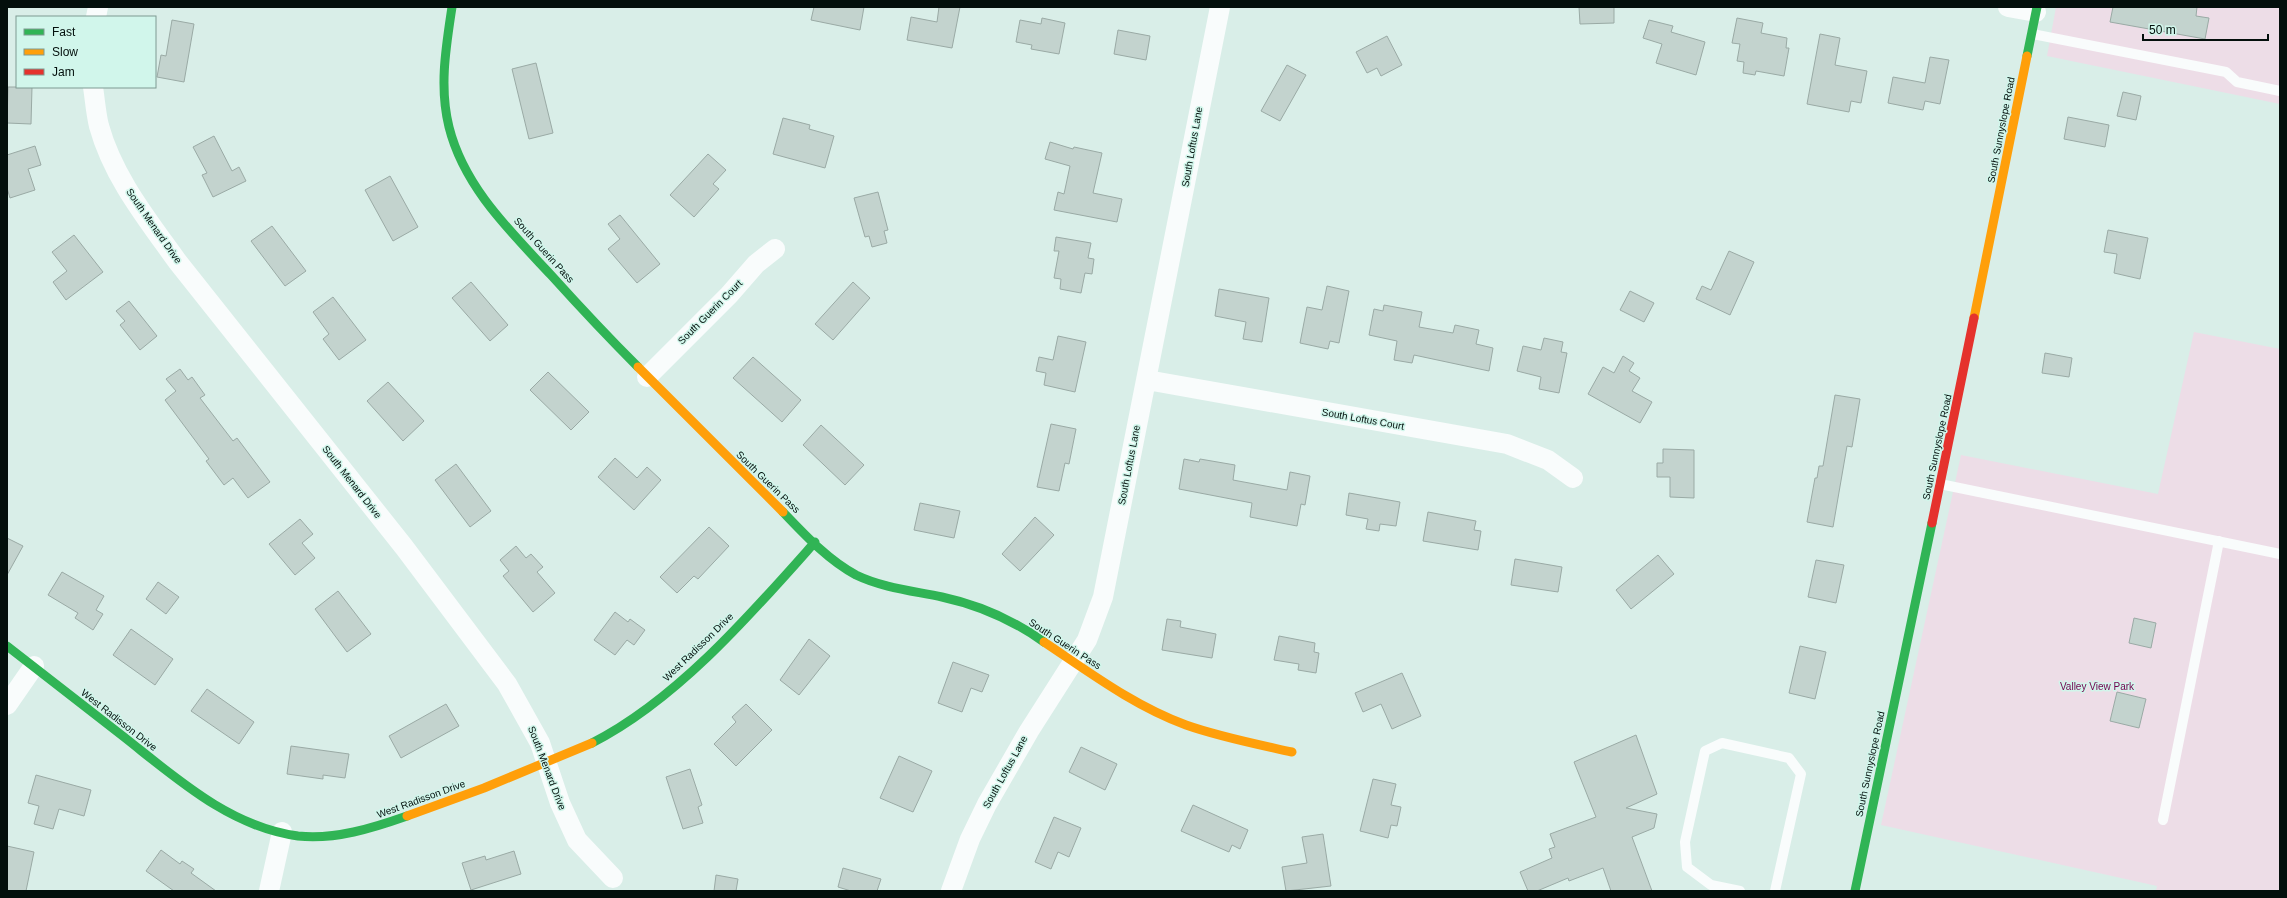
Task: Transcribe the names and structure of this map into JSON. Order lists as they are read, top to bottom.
{
  "streets": {
    "street": [
      "South Sunnyslope Road",
      "South Loftus Lane",
      "South Menard Drive",
      "South Guerin Pass",
      "South Guerin Court",
      "South Loftus Court",
      "West Radisson Drive"
    ]
  },
  "crossings": [
    ["South Loftus Lane", "South Guerin Pass"],
    ["South Loftus Lane", "South Loftus Court"],
    ["South Menard Drive", "West Radisson Drive"],
    ["South Guerin Pass", "South Guerin Court"],
    ["South Guerin Pass", "West Radisson Drive"]
  ],
  "parks": ["Valley View Park"],
  "legend": ["Fast", "Slow", "Jam"],
  "scale_bar": "50 m"
}
